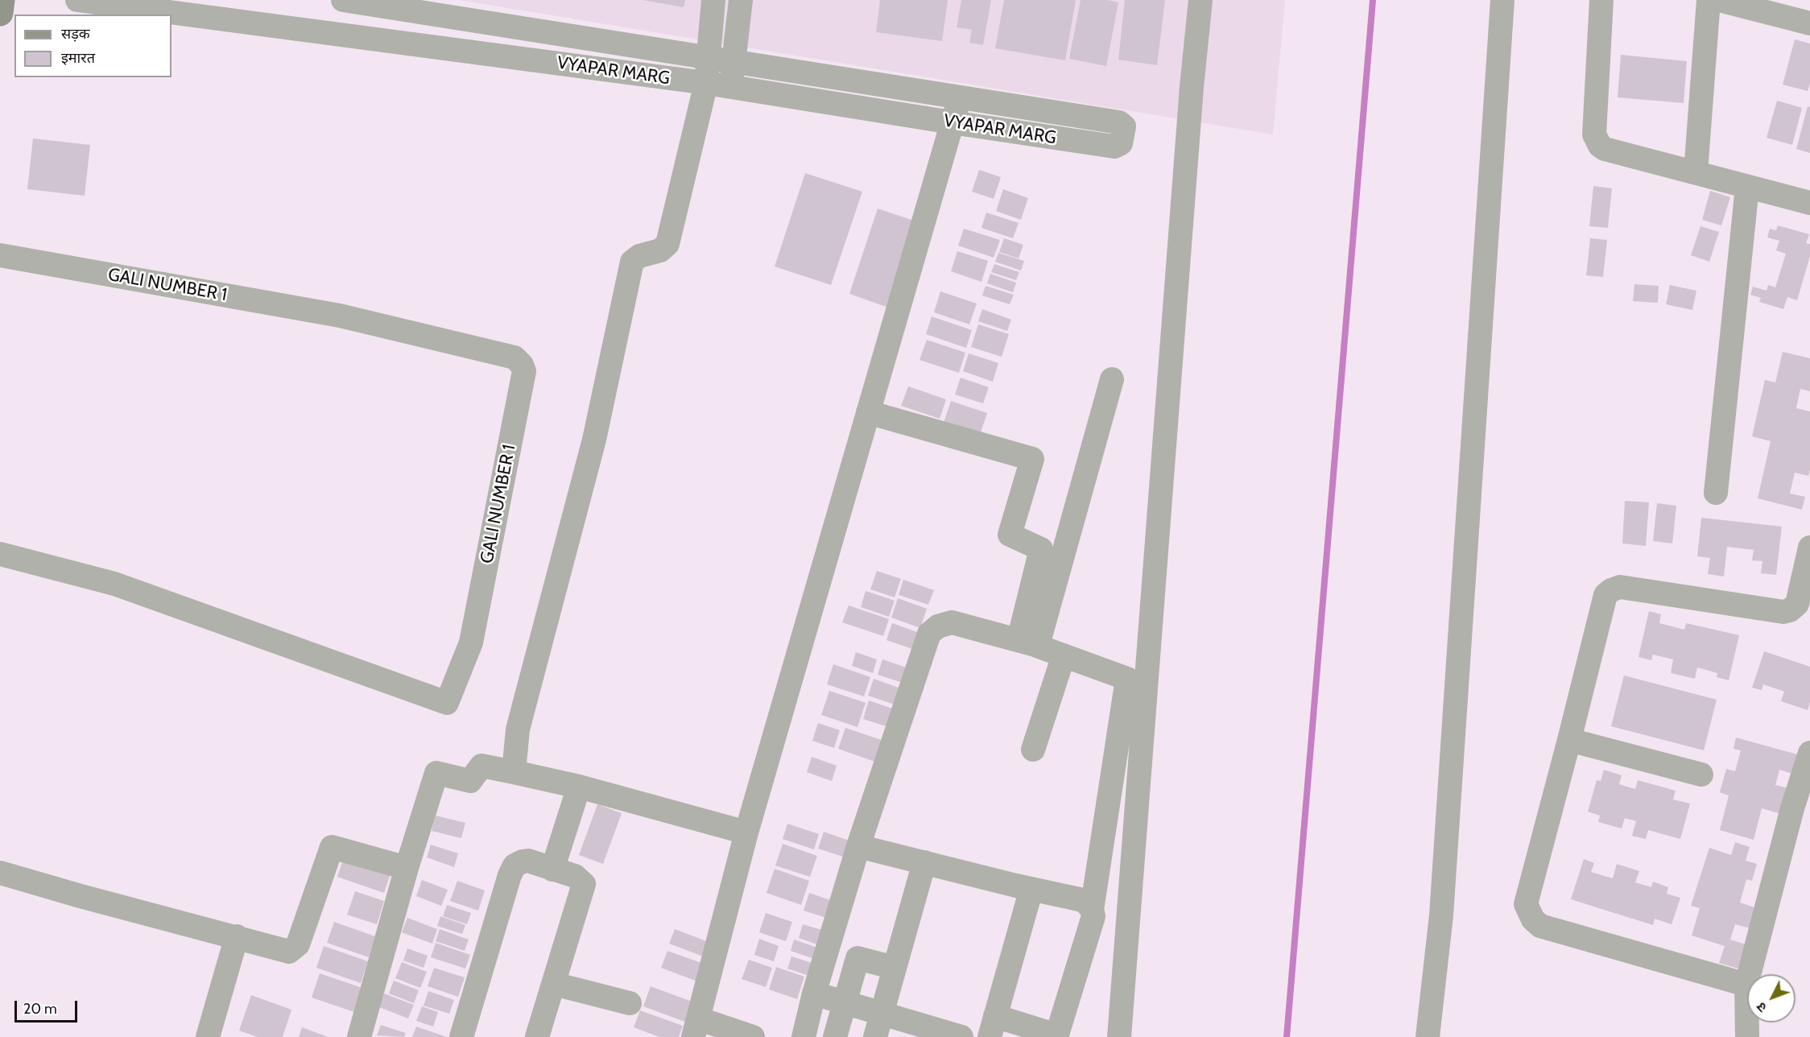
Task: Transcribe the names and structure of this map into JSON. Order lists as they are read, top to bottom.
{
  "streets": {
    "street": ["VYAPAR MARG", "GALI NUMBER 1"]
  },
  "legend": ["सड़क", "इमारत"],
  "scale_bar": "20 m",
  "north": "bottom left"
}
